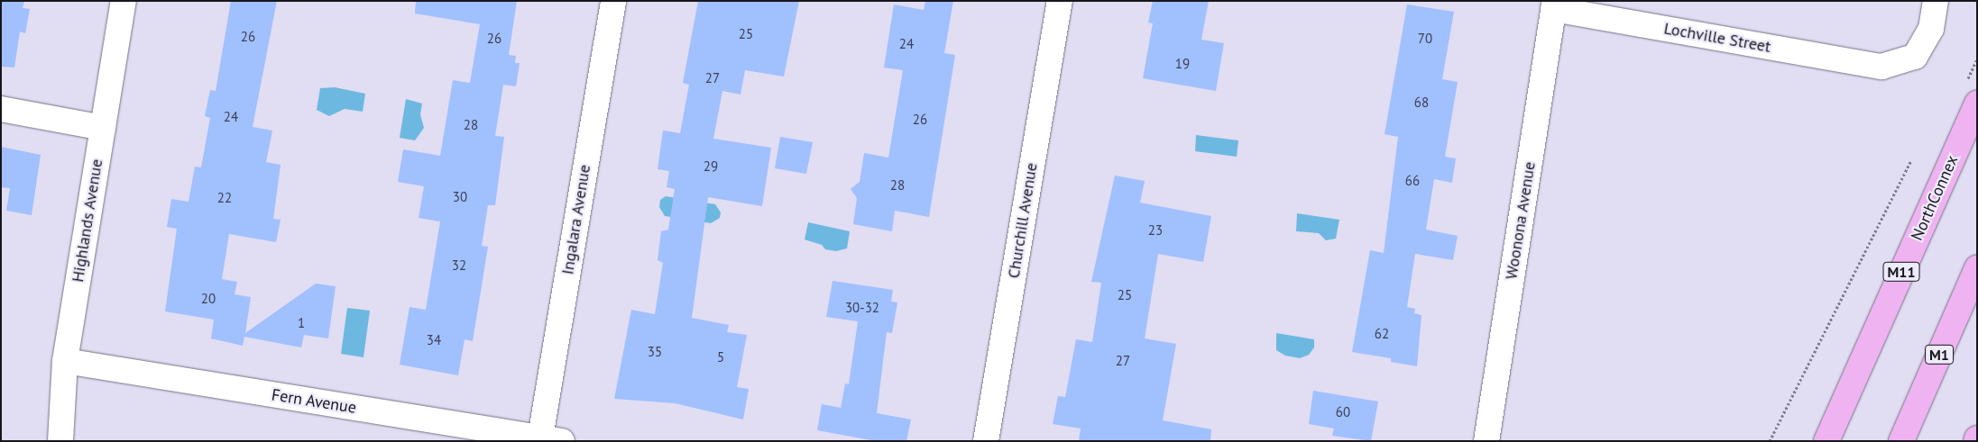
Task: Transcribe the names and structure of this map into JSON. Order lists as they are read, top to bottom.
{
  "streets": {
    "highway": ["NorthConnex", "M11", "M1"],
    "street": [
      "Lochville Street",
      "Ingalara Avenue",
      "Highlands Avenue",
      "Churchill Avenue",
      "Woonona Avenue",
      "Fern Avenue"
    ]
  },
  "crossings": [
    ["Lochville Street", "Woonona Avenue"],
    ["Ingalara Avenue", "Fern Avenue"],
    ["Highlands Avenue", "Fern Avenue"]
  ],
  "house_numbers": [
    "25",
    "26",
    "26",
    "70",
    "24",
    "19",
    "27",
    "68",
    "24",
    "26",
    "28",
    "29",
    "66",
    "28",
    "30",
    "22",
    "23",
    "32",
    "25",
    "20",
    "30-32",
    "1",
    "62",
    "34",
    "35",
    "5",
    "27",
    "60"
  ]
}
